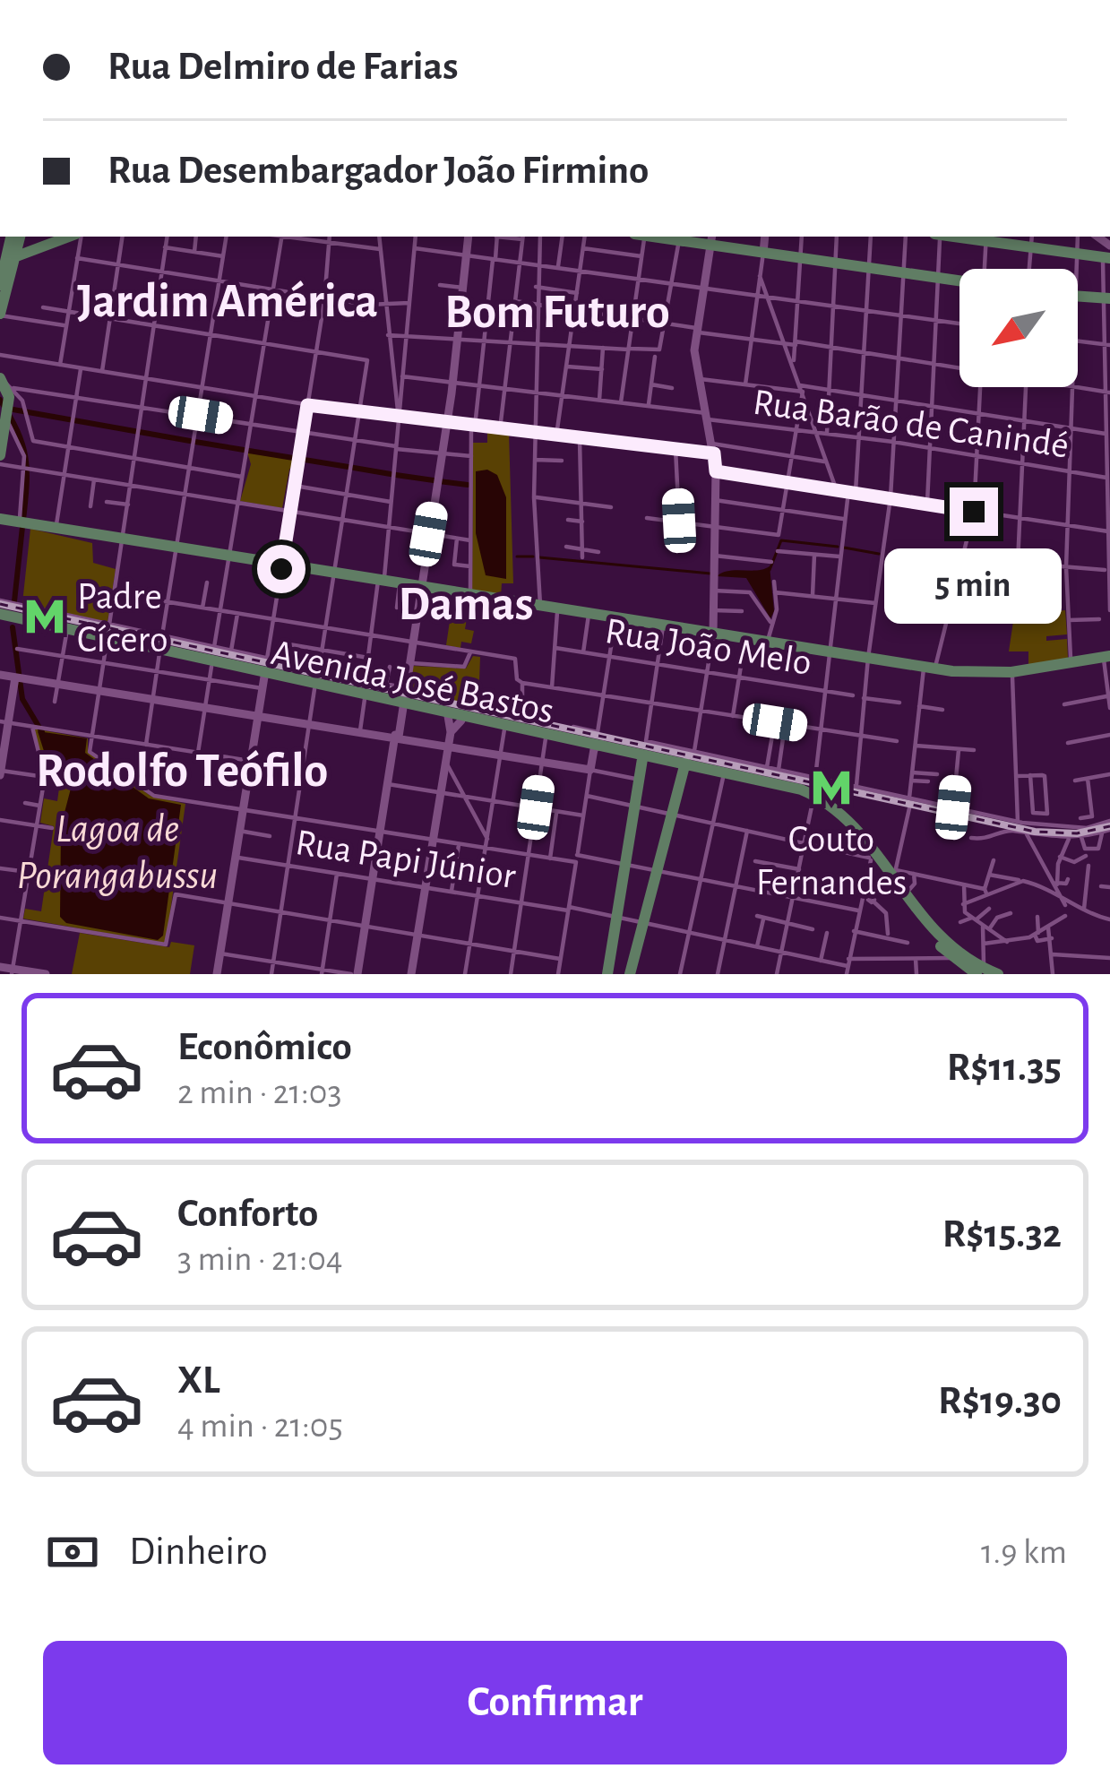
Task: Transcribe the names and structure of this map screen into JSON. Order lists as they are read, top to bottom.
{
  "streets": {
    "main road": ["Avenida José Bastos"],
    "street": ["Rua Barão de Canindé", "Rua João Melo", "Rua Papi Júnior"]
  },
  "districts": [
    "Jardim América",
    "Bom Futuro",
    "Damas",
    "Rodolfo Teófilo"
  ],
  "water": ["Lagoa de Porangabussu"],
  "places": {
    "metro station": ["Padre Cícero", "Couto Fernandes"]
  },
  "north": "bottom left",
  "page": {
    "banner": ["Rua Delmiro de Farias", "Rua Desembargador João Firmino"],
    "bubble": "5 min",
    "list": [
      {
        "name": "Econômico",
        "note": "2 min · 21:03",
        "value": "R$11.35"
      },
      {
        "name": "Conforto",
        "note": "3 min · 21:04",
        "value": "R$15.32"
      },
      {
        "name": "XL",
        "note": "4 min · 21:05",
        "value": "R$19.30"
      }
    ],
    "pay": ["Dinheiro", "1.9 km"],
    "buttons": "Confirmar"
  }
}
